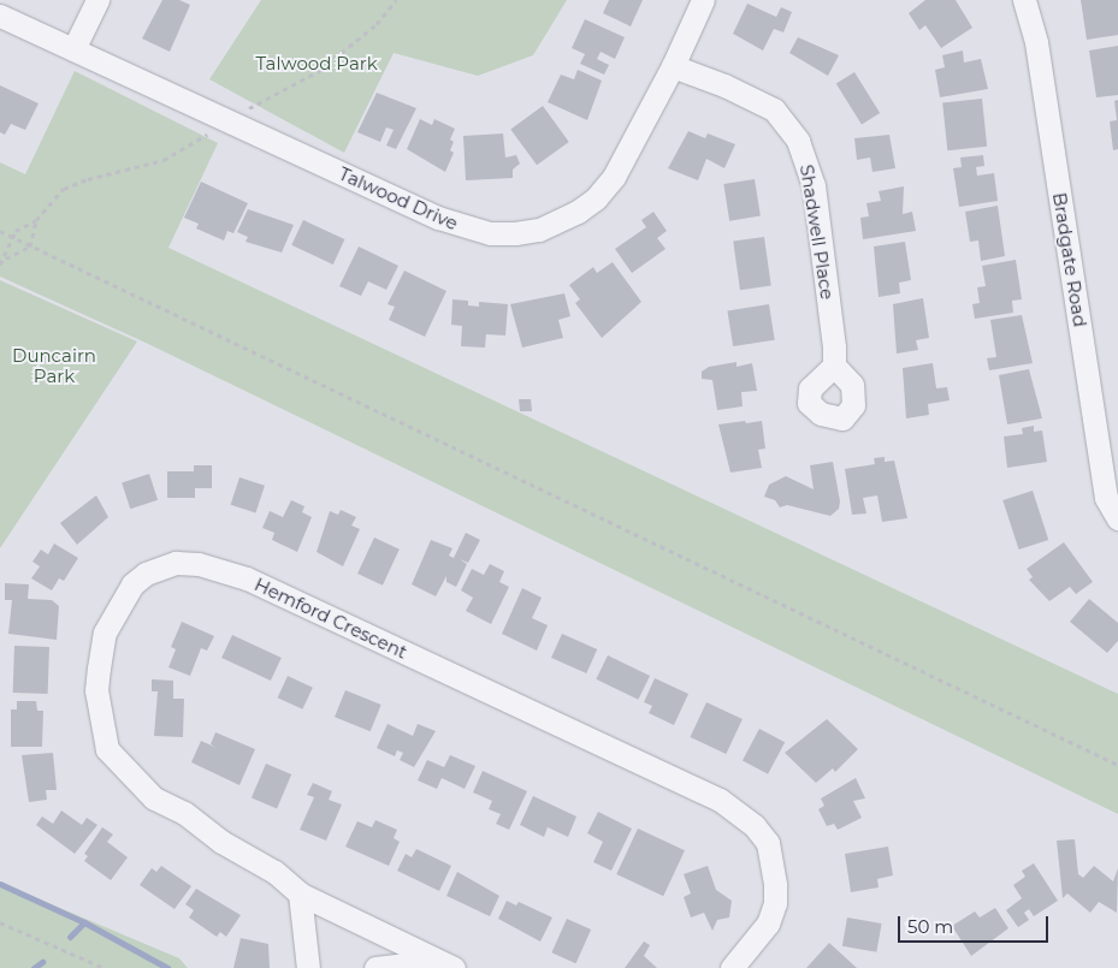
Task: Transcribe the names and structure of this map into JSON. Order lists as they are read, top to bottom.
{
  "streets": {
    "street": [
      "Talwood Drive",
      "Shadwell Place",
      "Bradgate Road",
      "Hemford Crescent"
    ]
  },
  "crossings": [
    ["Talwood Drive", "Shadwell Place"]
  ],
  "parks": ["Talwood Park", "Duncairn Park"],
  "scale_bar": "50 m"
}
